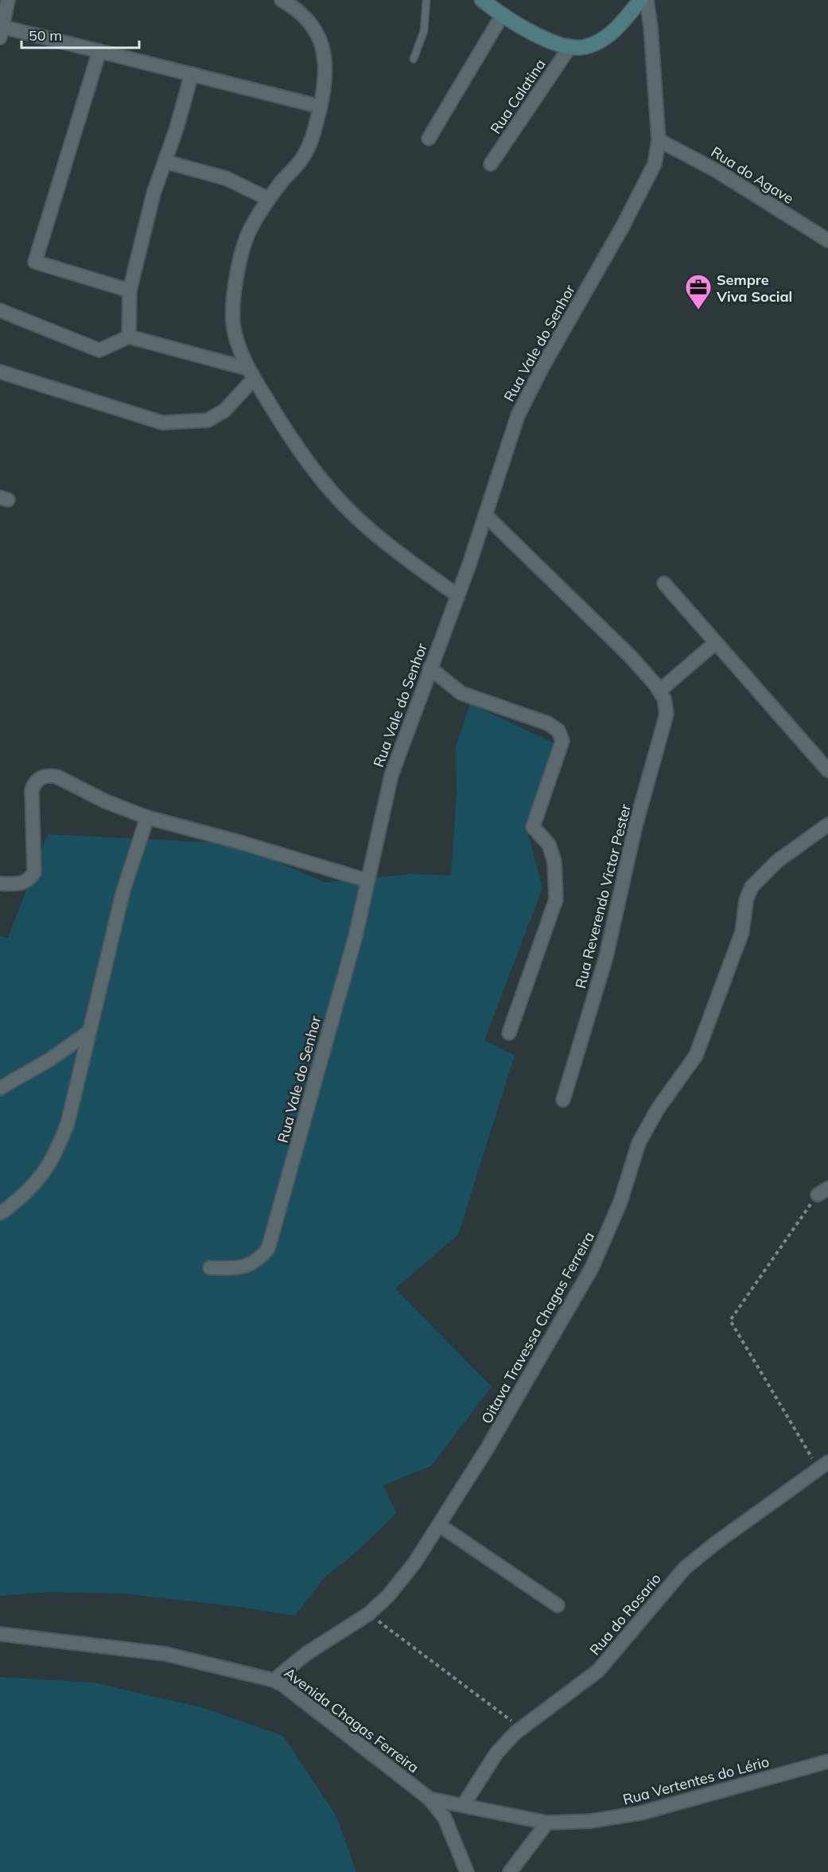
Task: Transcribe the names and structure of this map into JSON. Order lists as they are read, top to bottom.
{
  "streets": {
    "street": [
      "Rua Calatina",
      "Rua do Agave",
      "Rua Vale do Senhor",
      "Rua Reverendo Victor Pester",
      "Oitava Travessa Chagas Ferreira",
      "Rua do Rosario",
      "Avenida Chagas Ferreira",
      "Rua Vertentes do Lério"
    ]
  },
  "crossings": [
    ["Rua do Agave", "Rua Vale do Senhor"],
    ["Oitava Travessa Chagas Ferreira", "Avenida Chagas Ferreira"],
    ["Rua do Rosario", "Rua Vertentes do Lério"],
    ["Avenida Chagas Ferreira", "Rua Vertentes do Lério"]
  ],
  "places": {
    "office": ["Sempre Viva Social"]
  },
  "scale_bar": "50 m"
}
